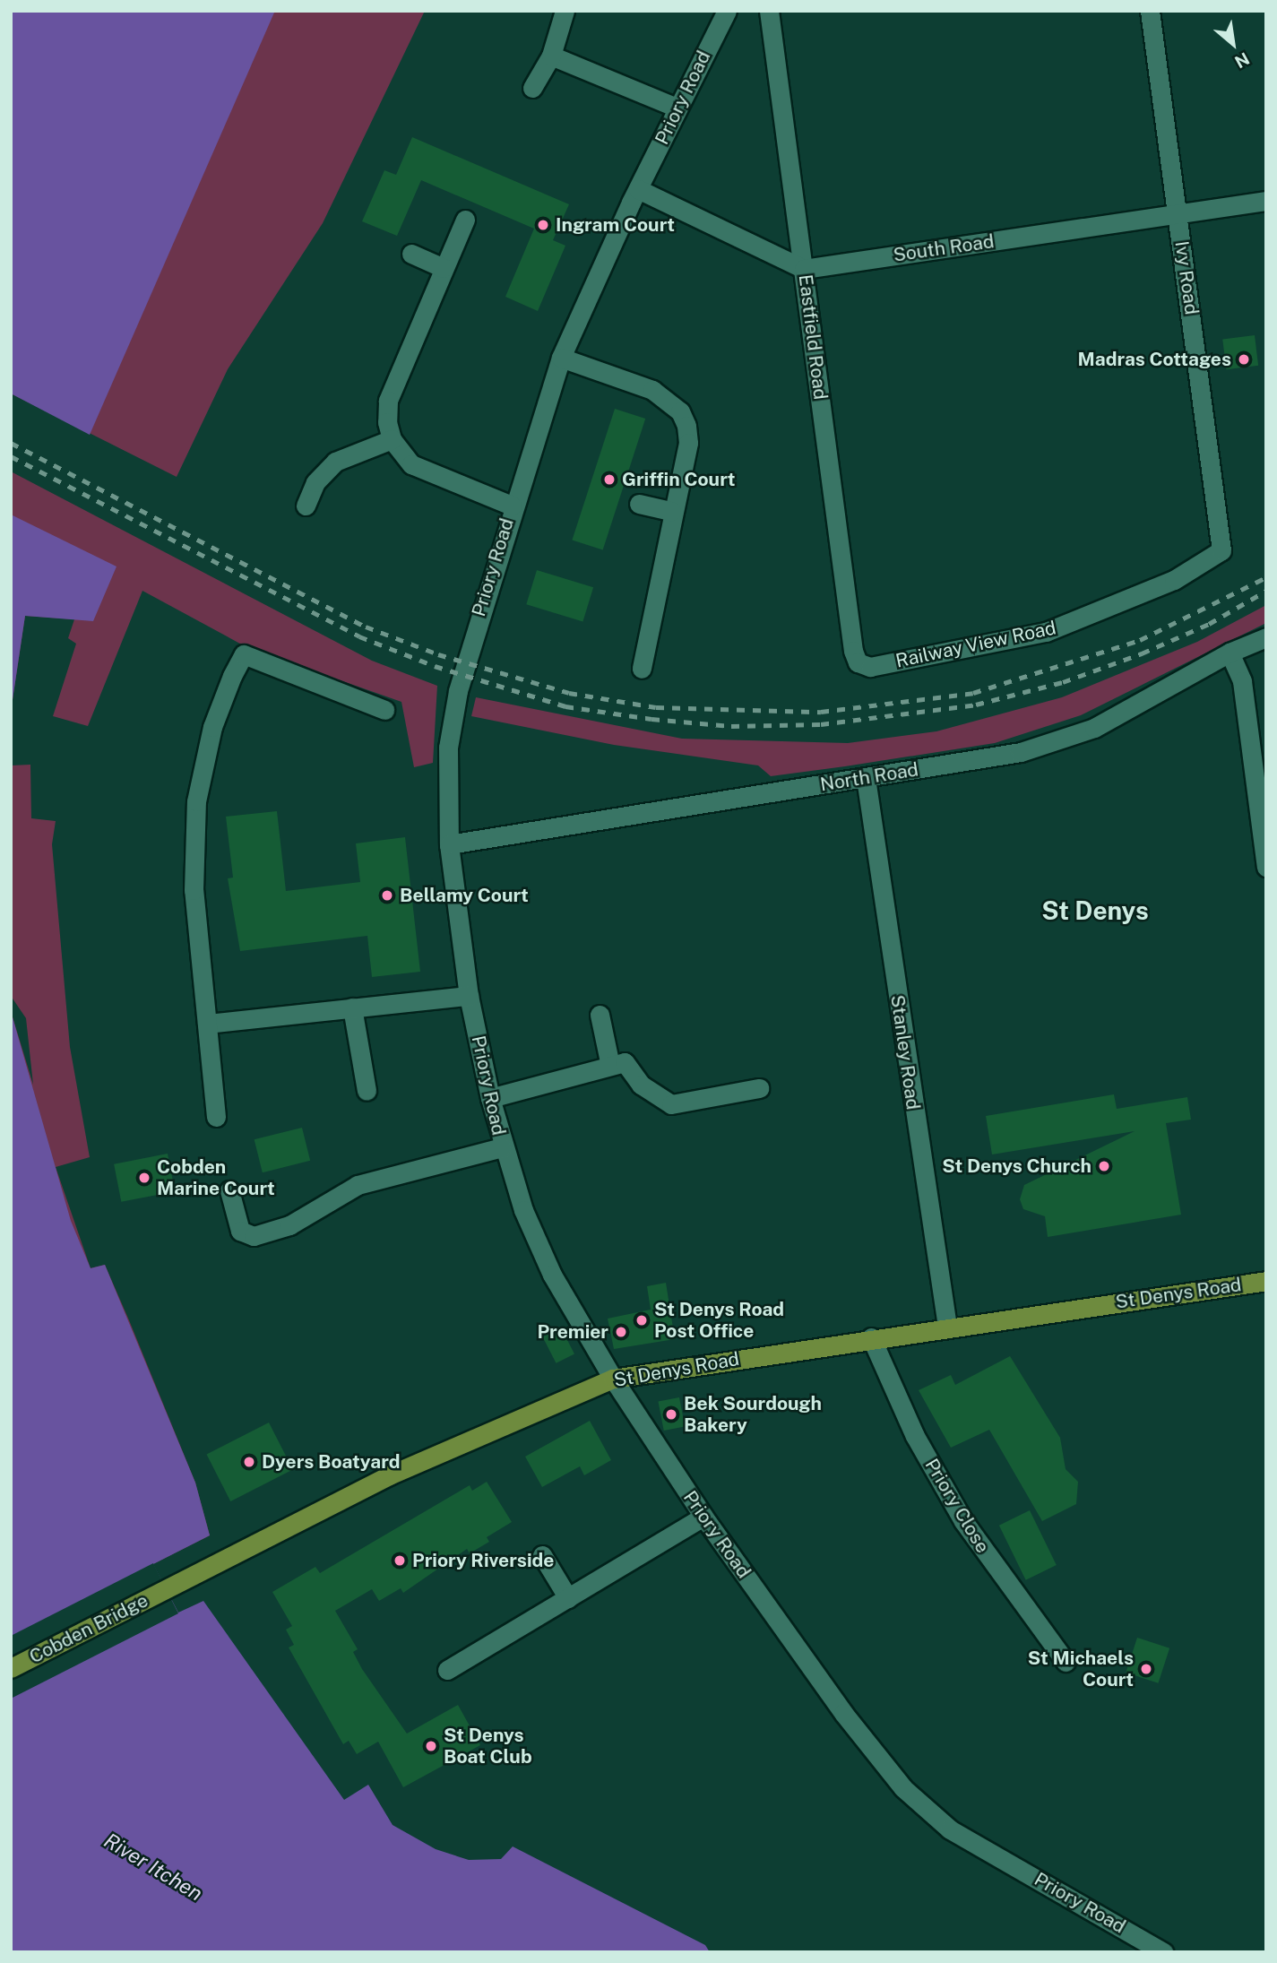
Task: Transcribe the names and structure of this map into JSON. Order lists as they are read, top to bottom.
{
  "streets": {
    "main road": ["St Denys Road", "Cobden Bridge"],
    "street": [
      "Priory Road",
      "South Road",
      "Ivy Road",
      "Eastfield Road",
      "Railway View Road",
      "North Road",
      "Stanley Road",
      "Priory Close"
    ]
  },
  "crossings": [
    ["Priory Road", "North Road"],
    ["Priory Road", "St Denys Road"],
    ["South Road", "Ivy Road"],
    ["South Road", "Eastfield Road"],
    ["Ivy Road", "Railway View Road"],
    ["Eastfield Road", "Railway View Road"],
    ["North Road", "Stanley Road"],
    ["Stanley Road", "St Denys Road"],
    ["St Denys Road", "Priory Close"],
    ["St Denys Road", "Cobden Bridge"]
  ],
  "districts": ["St Denys"],
  "water": ["River Itchen"],
  "places": [
    "Ingram Court",
    "Madras Cottages",
    "Griffin Court",
    "Bellamy Court",
    "St Denys Church",
    "Cobden Marine Court",
    "St Denys Road Post Office",
    "Premier",
    "Bek Sourdough Bakery",
    "Dyers Boatyard",
    "Priory Riverside",
    "St Michaels Court",
    "St Denys Boat Club"
  ],
  "north": "bottom right"
}
